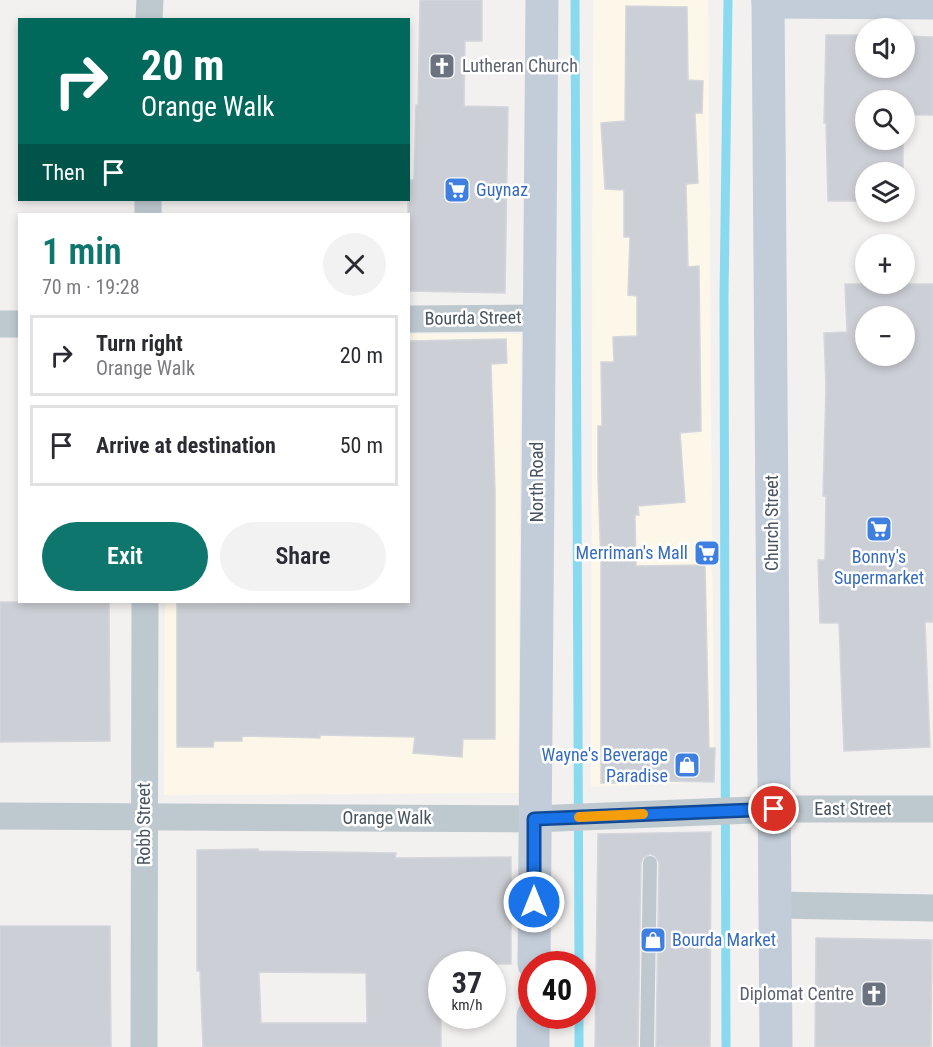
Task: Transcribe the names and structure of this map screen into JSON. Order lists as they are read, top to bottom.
{
  "streets": {
    "street": [
      "Bourda Street",
      "North Road",
      "Church Street",
      "East Street",
      "Orange Walk",
      "Robb Street"
    ]
  },
  "crossings": [
    ["Bourda Street", "North Road"],
    ["North Road", "Orange Walk"],
    ["Church Street", "East Street"],
    ["Church Street", "Orange Walk"],
    ["East Street", "Orange Walk"],
    ["Orange Walk", "Robb Street"]
  ],
  "places": {
    "church": ["Lutheran Church", "Diplomat Centre"],
    "supermarket": ["Guynaz", "Bonny's Supermarket", "Merriman's Mall"],
    "shop": ["Wayne's Beverage Paradise", "Bourda Market"]
  },
  "page": {
    "map_buttons": ["+", "−"],
    "turn": ["20 m", "Orange Walk"],
    "then": "Then",
    "heading": ["1 min", "70 m · 19:28"],
    "list": [
      {
        "name": "Turn right",
        "note": "Orange Walk",
        "value": "20 m"
      },
      {
        "name": "Arrive at destination",
        "value": "50 m"
      }
    ],
    "buttons": ["Exit", "Share"],
    "speed": "37 km/h",
    "limit": "40"
  }
}
